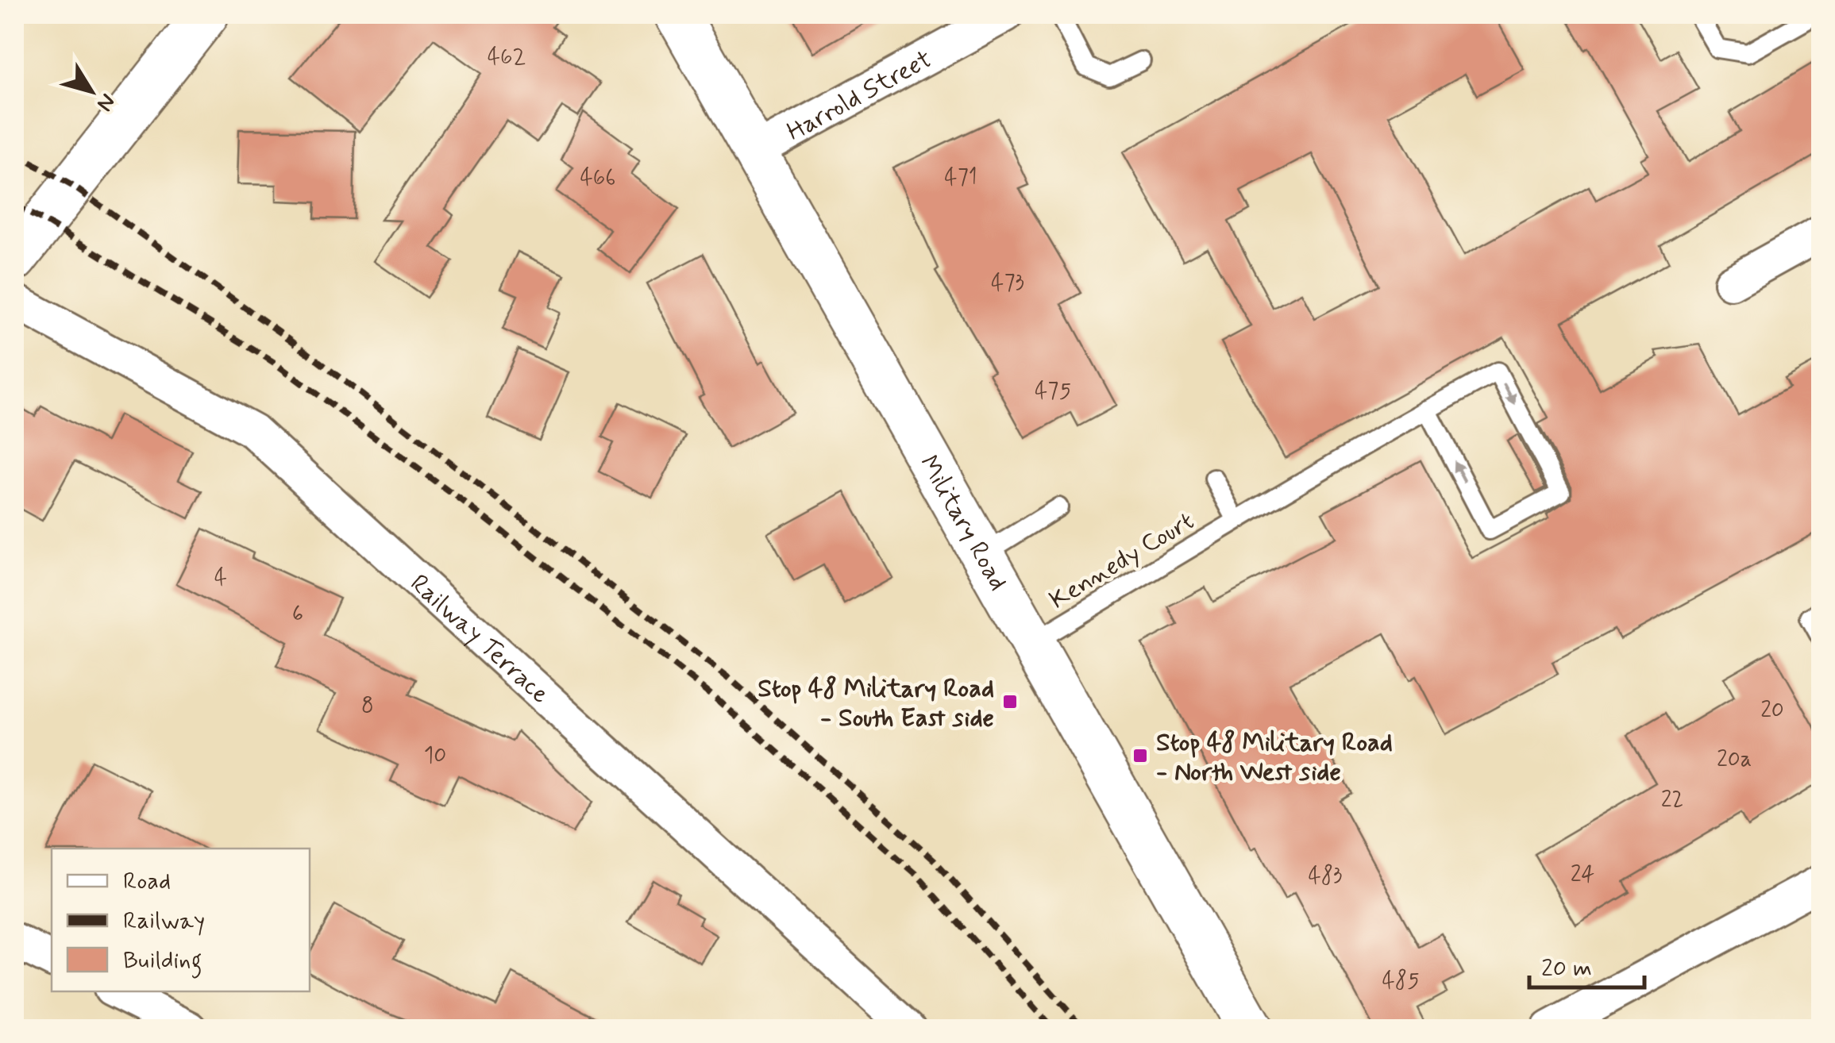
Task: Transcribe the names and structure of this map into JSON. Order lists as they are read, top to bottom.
{
  "streets": {
    "main road": ["Military Road"],
    "street": ["Harrold Street", "Railway Terrace"],
    "lane": ["Kennedy Court"]
  },
  "crossings": [
    ["Harrold Street", "Military Road"],
    ["Military Road", "Kennedy Court"]
  ],
  "places": {
    "transit": ["Stop 48 Military Road - South East side", "Stop 48 Military Road - North West side"]
  },
  "house_numbers": [
    "462",
    "466",
    "471",
    "473",
    "475",
    "4",
    "6",
    "8",
    "20",
    "10",
    "20a",
    "22",
    "24",
    "483",
    "485"
  ],
  "legend": ["Road", "Railway", "Building"],
  "scale_bar": "20 m",
  "north": "bottom right"
}
